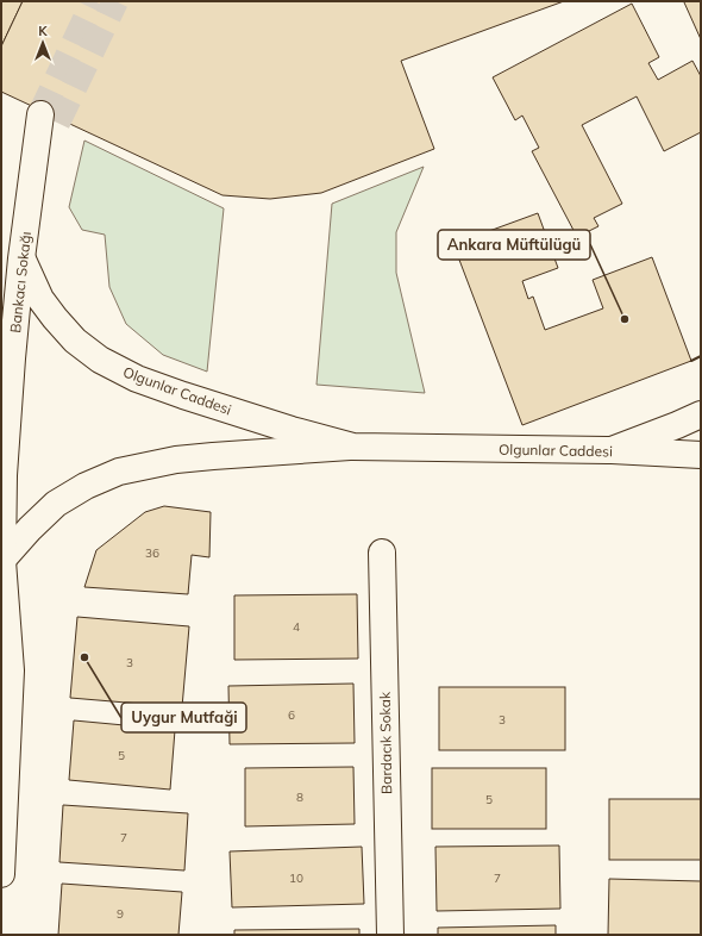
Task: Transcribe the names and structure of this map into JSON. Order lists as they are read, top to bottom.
{
  "streets": {
    "street": ["Bankacı Sokağı", "Olgunlar Caddesi", "Bardacık Sokak"]
  },
  "crossings": [
    ["Bankacı Sokağı", "Olgunlar Caddesi"]
  ],
  "places": ["Ankara Müftülügü", "Uygur Mutfaği"],
  "house_numbers": [
    "36",
    "4",
    "3",
    "6",
    "3",
    "5",
    "8",
    "5",
    "7",
    "10",
    "7",
    "9"
  ],
  "north": "top"
}
